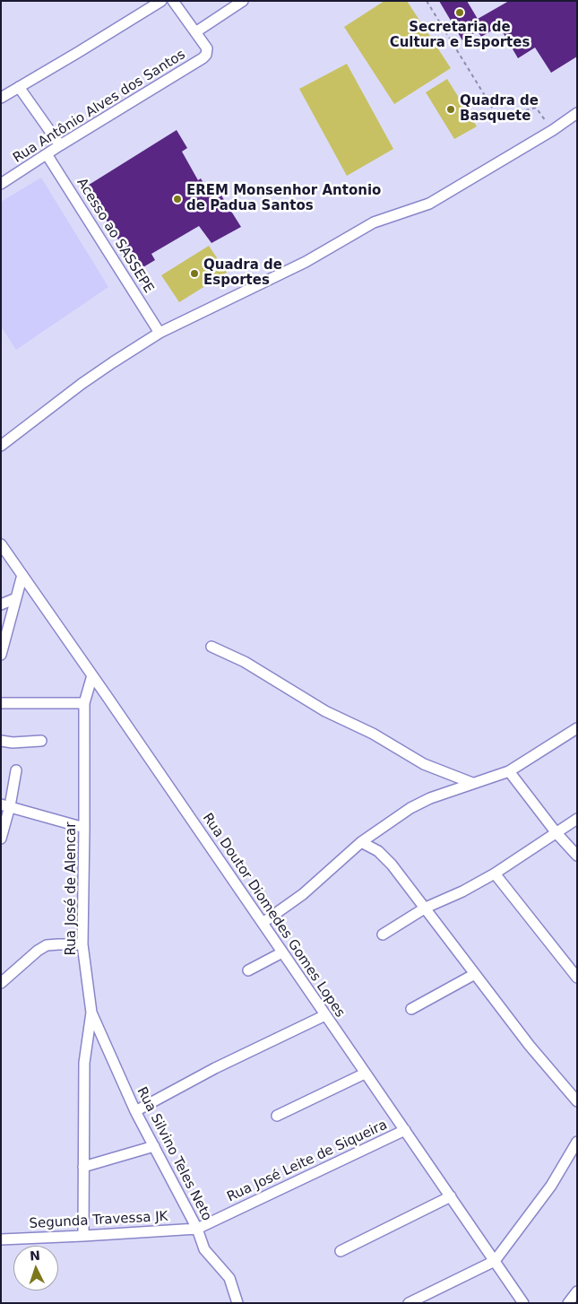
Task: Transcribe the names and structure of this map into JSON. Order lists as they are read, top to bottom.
{
  "streets": {
    "street": [
      "Rua Antônio Alves dos Santos",
      "Acesso ao SASSEPE",
      "Rua José de Alencar",
      "Rua Doutor Diomedes Gomes Lopes",
      "Rua Silvino Teles Neto",
      "Rua José Leite de Siqueira",
      "Segunda Travessa JK"
    ]
  },
  "crossings": [
    ["Rua Antônio Alves dos Santos", "Acesso ao SASSEPE"],
    ["Rua José de Alencar", "Rua Doutor Diomedes Gomes Lopes"],
    ["Rua José de Alencar", "Rua Silvino Teles Neto"],
    ["Rua José de Alencar", "Segunda Travessa JK"],
    ["Rua Doutor Diomedes Gomes Lopes", "Rua José Leite de Siqueira"],
    ["Rua Silvino Teles Neto", "Rua José Leite de Siqueira"],
    ["Rua Silvino Teles Neto", "Segunda Travessa JK"],
    ["Rua José Leite de Siqueira", "Segunda Travessa JK"]
  ],
  "places": [
    "Secretaria de Cultura e Esportes",
    "Quadra de Basquete",
    "EREM Monsenhor Antonio de Padua Santos",
    "Quadra de Esportes"
  ],
  "north": "top"
}
